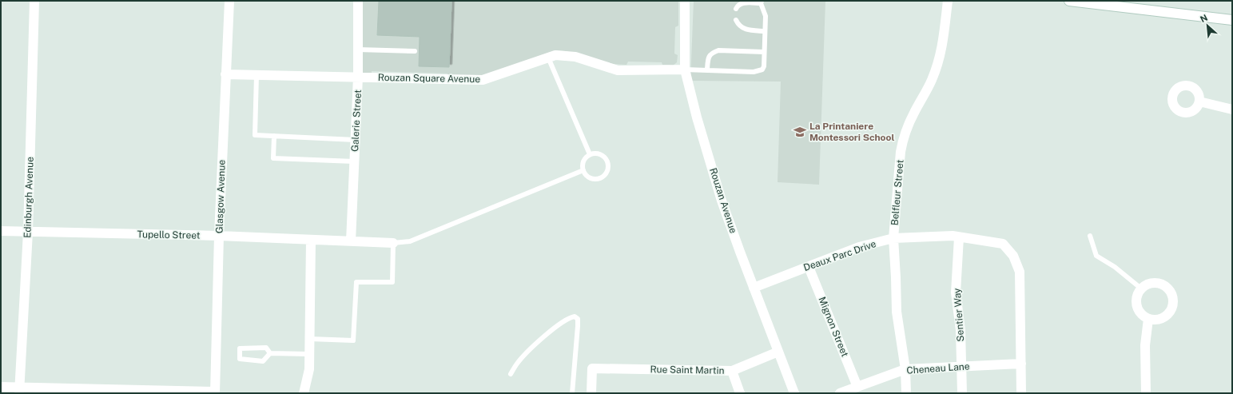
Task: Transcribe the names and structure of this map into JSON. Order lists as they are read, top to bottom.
{
  "streets": {
    "street": [
      "Rouzan Square Avenue",
      "Galerie Street",
      "Belfleur Street",
      "Glasgow Avenue",
      "Edinburgh Avenue",
      "Rouzan Avenue",
      "Tupello Street",
      "Deaux Parc Drive",
      "Sentier Way",
      "Mignon Street",
      "Cheneau Lane",
      "Rue Saint Martin"
    ]
  },
  "crossings": [
    ["Rouzan Square Avenue", "Galerie Street"],
    ["Rouzan Square Avenue", "Glasgow Avenue"],
    ["Rouzan Square Avenue", "Rouzan Avenue"],
    ["Galerie Street", "Tupello Street"],
    ["Belfleur Street", "Deaux Parc Drive"],
    ["Belfleur Street", "Cheneau Lane"],
    ["Glasgow Avenue", "Tupello Street"],
    ["Edinburgh Avenue", "Tupello Street"],
    ["Rouzan Avenue", "Deaux Parc Drive"],
    ["Rouzan Avenue", "Rue Saint Martin"],
    ["Deaux Parc Drive", "Sentier Way"],
    ["Deaux Parc Drive", "Mignon Street"],
    ["Deaux Parc Drive", "Cheneau Lane"],
    ["Sentier Way", "Cheneau Lane"],
    ["Mignon Street", "Cheneau Lane"]
  ],
  "places": {
    "school or university": ["La Printaniere Montessori School"]
  },
  "north": "top left"
}
